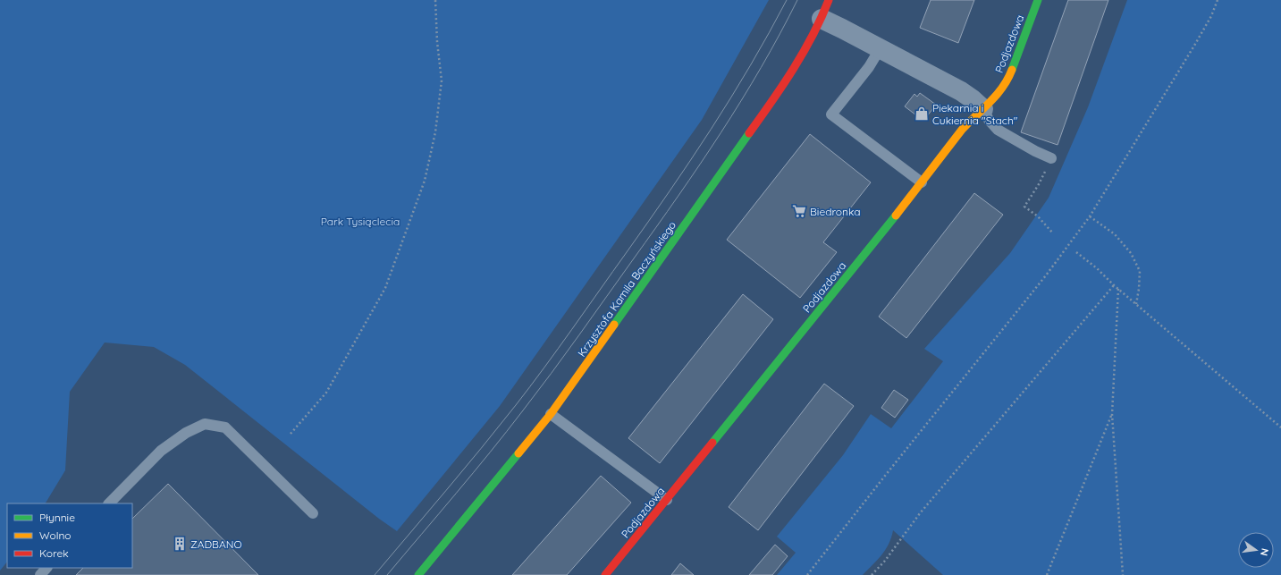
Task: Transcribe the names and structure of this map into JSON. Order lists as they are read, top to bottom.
{
  "streets": {
    "street": ["Podjazdowa", "Krzysztofa Kamila Baczyńskiego"]
  },
  "parks": ["Park Tysiąclecia"],
  "places": {
    "shop": ["Piekarnia i Cukiernia \"Stach\""],
    "supermarket": ["Biedronka"],
    "building": ["ZADBANO"]
  },
  "legend": ["Płynnie", "Wolno", "Korek"],
  "north": "right"
}
